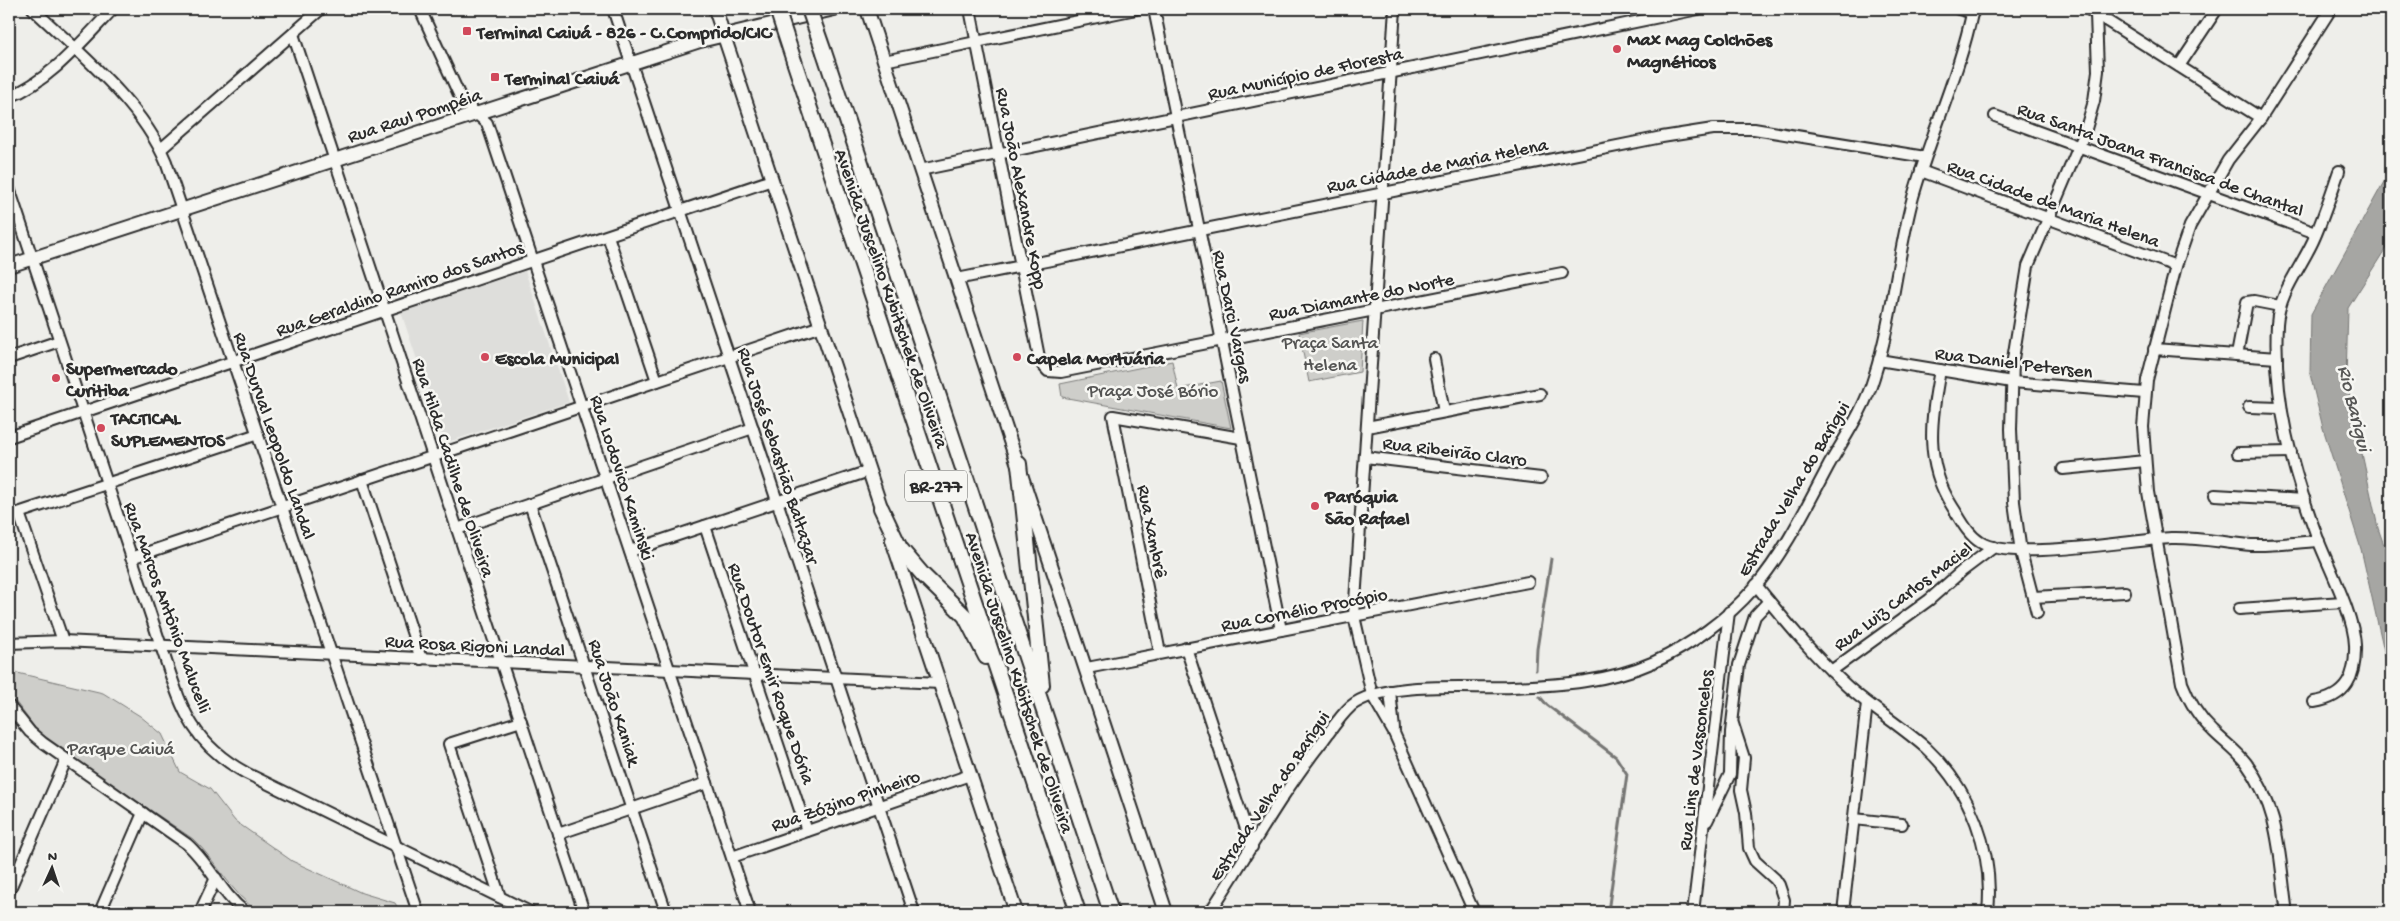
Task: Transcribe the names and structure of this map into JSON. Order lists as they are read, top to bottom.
{
  "streets": {
    "highway": ["Avenida Juscelino Kubitschek de Oliveira", "BR-277"],
    "main road": ["Rua Raul Pompéia"],
    "street": [
      "Rua Município de Floresta",
      "Rua Santa Joana Francisca de Chantal",
      "Rua Cidade de Maria Helena",
      "Rua João Alexandre Kopp",
      "Rua Geraldino Ramiro dos Santos",
      "Rua Diamante do Norte",
      "Rua Darci Vargas",
      "Rua Daniel Petersen",
      "Rua Durval Leopoldo Landal",
      "Rua Ribeirão Claro",
      "Rua José Sebastião Baltazar",
      "Rua Hilda Cadilhe de Oliveira",
      "Rua Lodovico Kaminski",
      "Estrada Velha do Barigui",
      "Rua Xambrê",
      "Rua Luiz Carlos Maciel",
      "Rua Marcos Antônio Malucelli",
      "Rua Cornélio Procópio",
      "Rua Rosa Rigoni Landal",
      "Rua Doutor Emir Roque Dória",
      "Rua João Kaniak",
      "Rua Lins de Vasconcelos",
      "Rua Zózino Pinheiro"
    ]
  },
  "crossings": [
    ["Rua Município de Floresta", "Rua João Alexandre Kopp"],
    ["Rua Município de Floresta", "Rua Darci Vargas"],
    ["Rua Raul Pompéia", "Rua Durval Leopoldo Landal"],
    ["Rua Raul Pompéia", "Rua José Sebastião Baltazar"],
    ["Rua Raul Pompéia", "Rua Hilda Cadilhe de Oliveira"],
    ["Rua Raul Pompéia", "Rua Lodovico Kaminski"],
    ["Rua Raul Pompéia", "Rua Marcos Antônio Malucelli"],
    ["Rua Cidade de Maria Helena", "Rua João Alexandre Kopp"],
    ["Rua Cidade de Maria Helena", "Rua Darci Vargas"],
    ["Rua Cidade de Maria Helena", "Estrada Velha do Barigui"],
    ["Rua João Alexandre Kopp", "Rua Diamante do Norte"],
    ["Rua Geraldino Ramiro dos Santos", "Rua Durval Leopoldo Landal"],
    ["Rua Geraldino Ramiro dos Santos", "Rua José Sebastião Baltazar"],
    ["Rua Geraldino Ramiro dos Santos", "Rua Hilda Cadilhe de Oliveira"],
    ["Rua Geraldino Ramiro dos Santos", "Rua Lodovico Kaminski"],
    ["Rua Geraldino Ramiro dos Santos", "Rua Marcos Antônio Malucelli"],
    ["Rua Diamante do Norte", "Rua Darci Vargas"],
    ["Rua Darci Vargas", "Rua Xambrê"],
    ["Rua Darci Vargas", "Rua Cornélio Procópio"],
    ["Rua Daniel Petersen", "Estrada Velha do Barigui"],
    ["Rua Durval Leopoldo Landal", "Rua Marcos Antônio Malucelli"],
    ["Rua Durval Leopoldo Landal", "Rua Rosa Rigoni Landal"],
    ["Rua José Sebastião Baltazar", "Rua Rosa Rigoni Landal"],
    ["Rua José Sebastião Baltazar", "Rua Zózino Pinheiro"],
    ["Rua Hilda Cadilhe de Oliveira", "Rua Rosa Rigoni Landal"],
    ["Rua Lodovico Kaminski", "Rua Rosa Rigoni Landal"],
    ["Rua Lodovico Kaminski", "Rua Zózino Pinheiro"],
    ["Estrada Velha do Barigui", "Rua Lins de Vasconcelos"],
    ["Rua Xambrê", "Rua Cornélio Procópio"],
    ["Rua Marcos Antônio Malucelli", "Rua Rosa Rigoni Landal"],
    ["Rua Rosa Rigoni Landal", "Rua Doutor Emir Roque Dória"],
    ["Rua Rosa Rigoni Landal", "Rua João Kaniak"],
    ["Rua Doutor Emir Roque Dória", "Rua Zózino Pinheiro"]
  ],
  "water": ["Rio Barigui"],
  "parks": ["Praça Santa Helena", "Praça José Bório", "Parque Caiuá"],
  "places": {
    "transit": ["Terminal Caiuá - 826 - C.Comprido/CIC", "Terminal Caiuá"],
    "other": [
      "Max Mag Colchões Magnéticos",
      "Escola Municipal",
      "Capela Mortuária",
      "Supermercado Curitiba",
      "TACTICAL SUPLEMENTOS",
      "Paróquia São Rafael"
    ]
  },
  "north": "top"
}
